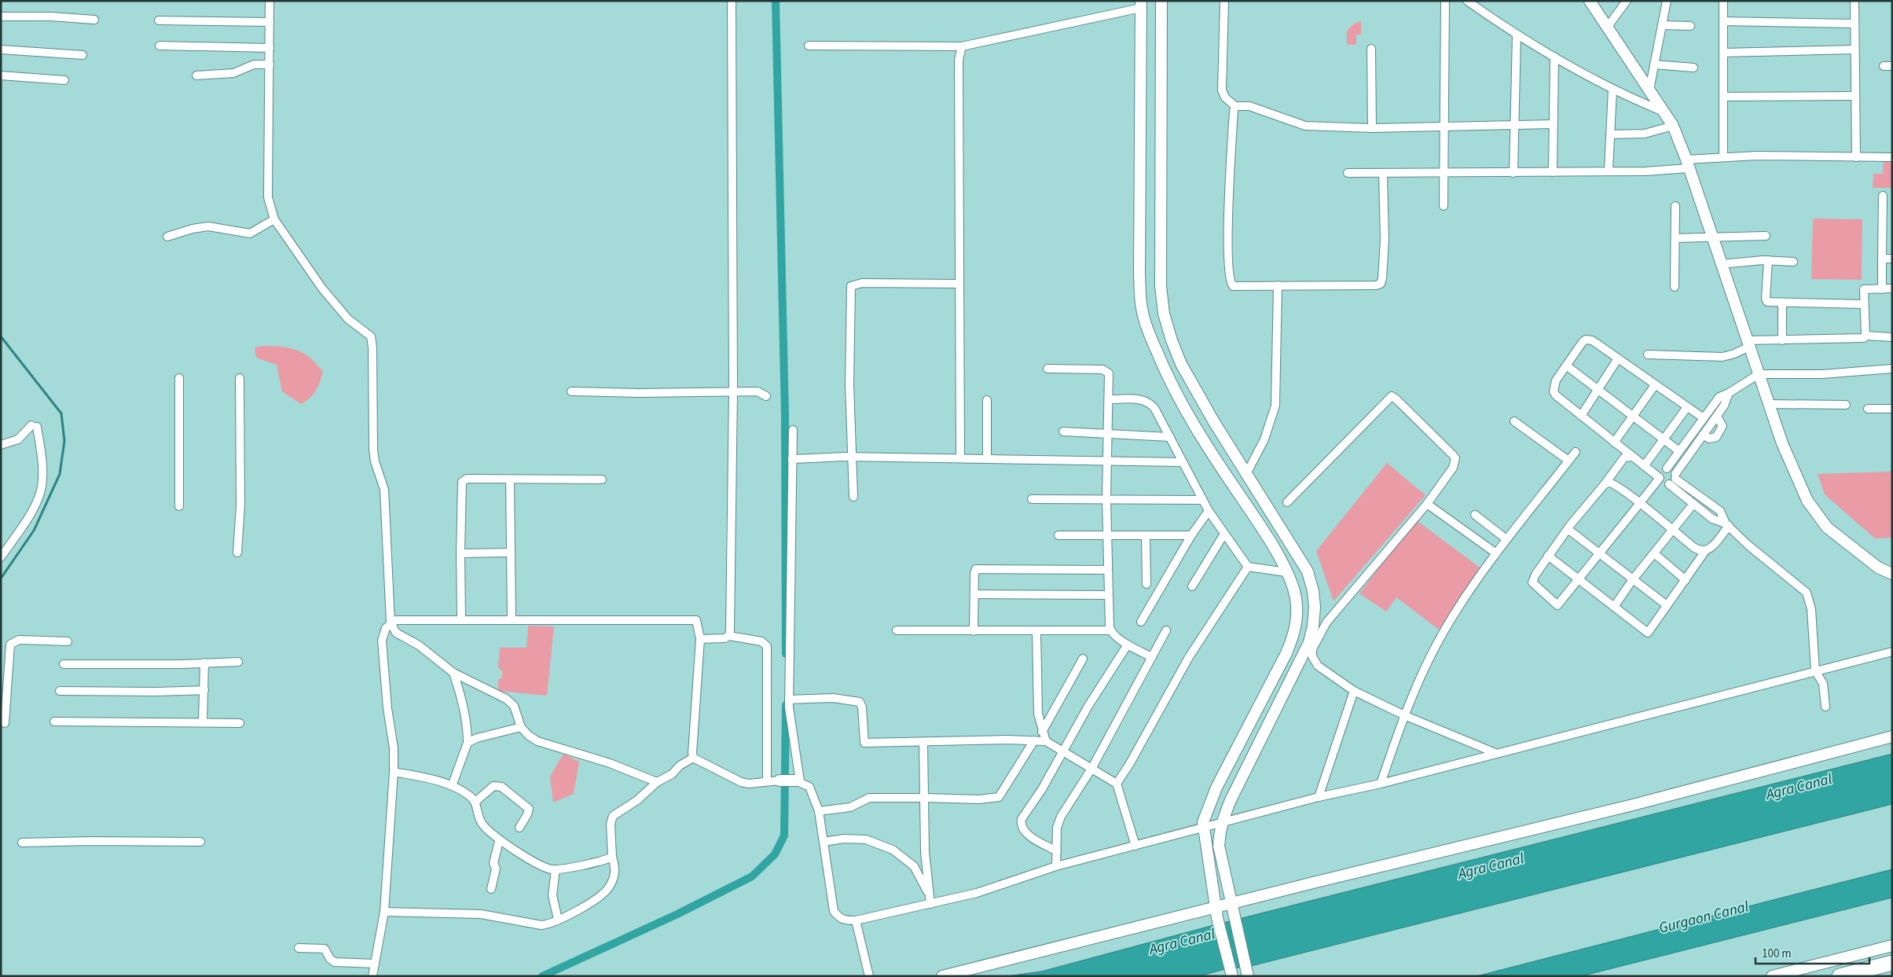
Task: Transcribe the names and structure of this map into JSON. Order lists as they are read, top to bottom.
{
  "water": ["Agra Canal", "Gurgaon Canal"],
  "scale_bar": "100 m"
}
